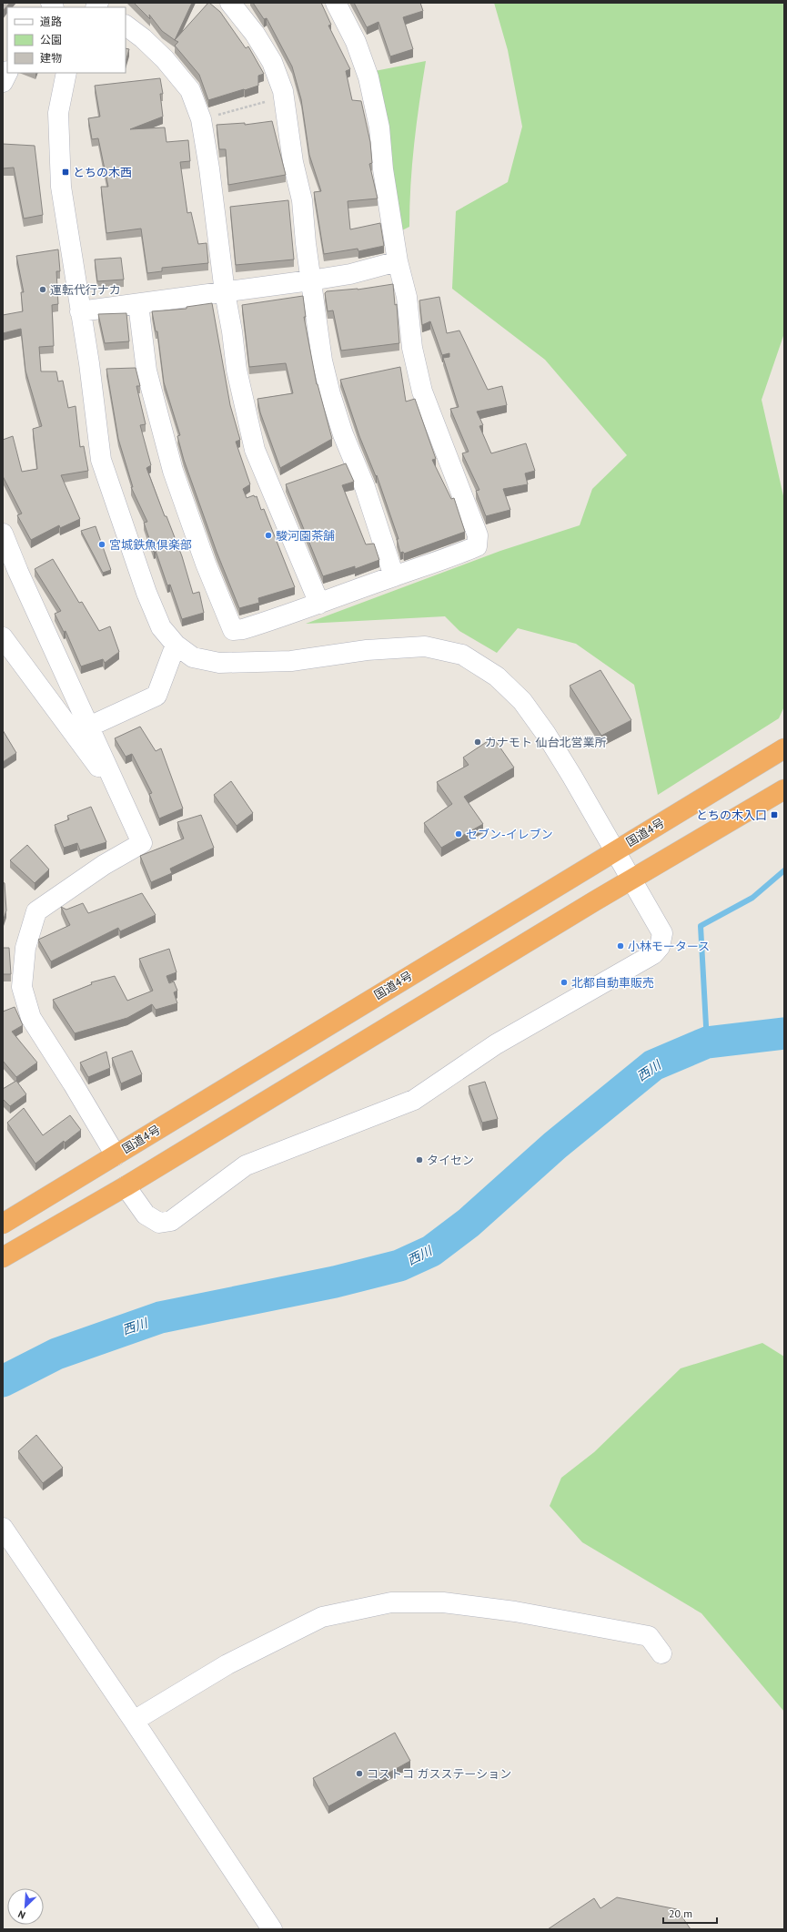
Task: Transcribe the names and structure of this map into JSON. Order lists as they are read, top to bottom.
{
  "streets": {
    "highway": ["国道4号"]
  },
  "water": ["西川"],
  "places": {
    "transit": ["とちの木西", "とちの木入口"],
    "other": [
      "運転代行ナカ",
      "駿河園茶舗",
      "宮城鉄魚倶楽部",
      "カナモト 仙台北営業所",
      "セブン-イレブン",
      "小林モータース",
      "北都自動車販売",
      "タイセン",
      "コストコ ガスステーション"
    ]
  },
  "legend": ["道路", "公園", "建物"],
  "scale_bar": "20 m",
  "north": "bottom left"
}
